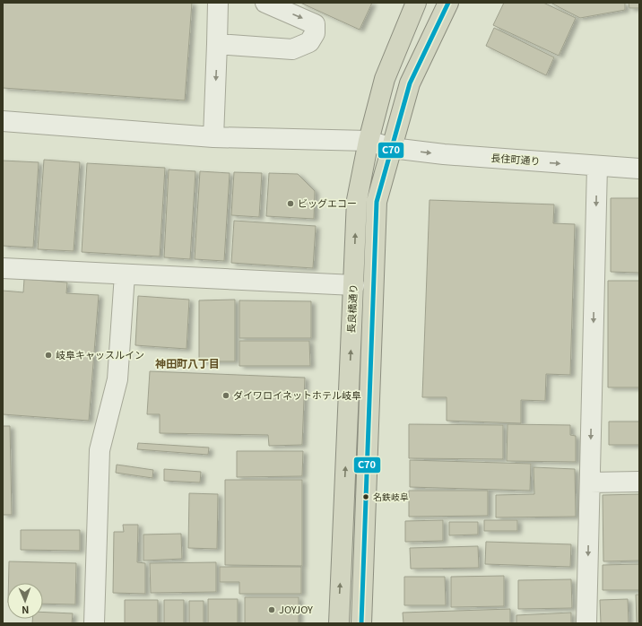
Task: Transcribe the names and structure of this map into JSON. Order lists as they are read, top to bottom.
{
  "streets": {
    "highway": ["長良橋通り"],
    "street": ["長住町通り"]
  },
  "crossings": [
    ["長住町通り", "長良橋通り"]
  ],
  "districts": ["神田町八丁目"],
  "places": [
    "ビッグエコー",
    "岐阜キャッスルイン",
    "ダイワロイネットホテル岐阜",
    "名鉄岐阜",
    "JOYJOY"
  ],
  "lines": ["transit line C70"],
  "north": "bottom"
}
